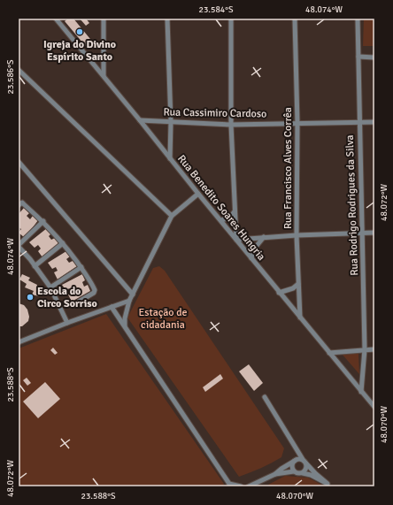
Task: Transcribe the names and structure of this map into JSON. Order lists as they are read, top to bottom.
{
  "streets": {
    "street": [
      "Rua Cassimiro Cardoso",
      "Rua Francisco Alves Corrêa",
      "Rua Rodrigo Rodrigues da Silva",
      "Rua Benedito Soares Hungria"
    ]
  },
  "crossings": [
    ["Rua Cassimiro Cardoso", "Rua Francisco Alves Corrêa"],
    ["Rua Cassimiro Cardoso", "Rua Rodrigo Rodrigues da Silva"],
    ["Rua Cassimiro Cardoso", "Rua Benedito Soares Hungria"],
    ["Rua Francisco Alves Corrêa", "Rua Benedito Soares Hungria"],
    ["Rua Rodrigo Rodrigues da Silva", "Rua Benedito Soares Hungria"]
  ],
  "parks": ["Estação de cidadania"],
  "places": ["Igreja do Divino Espírito Santo", "Escola do Circo Sorriso"],
  "coordinates": [
    "23.584°S",
    "48.074°W",
    "23.586°S",
    "48.072°W",
    "23.588°S",
    "48.070°W"
  ]
}
